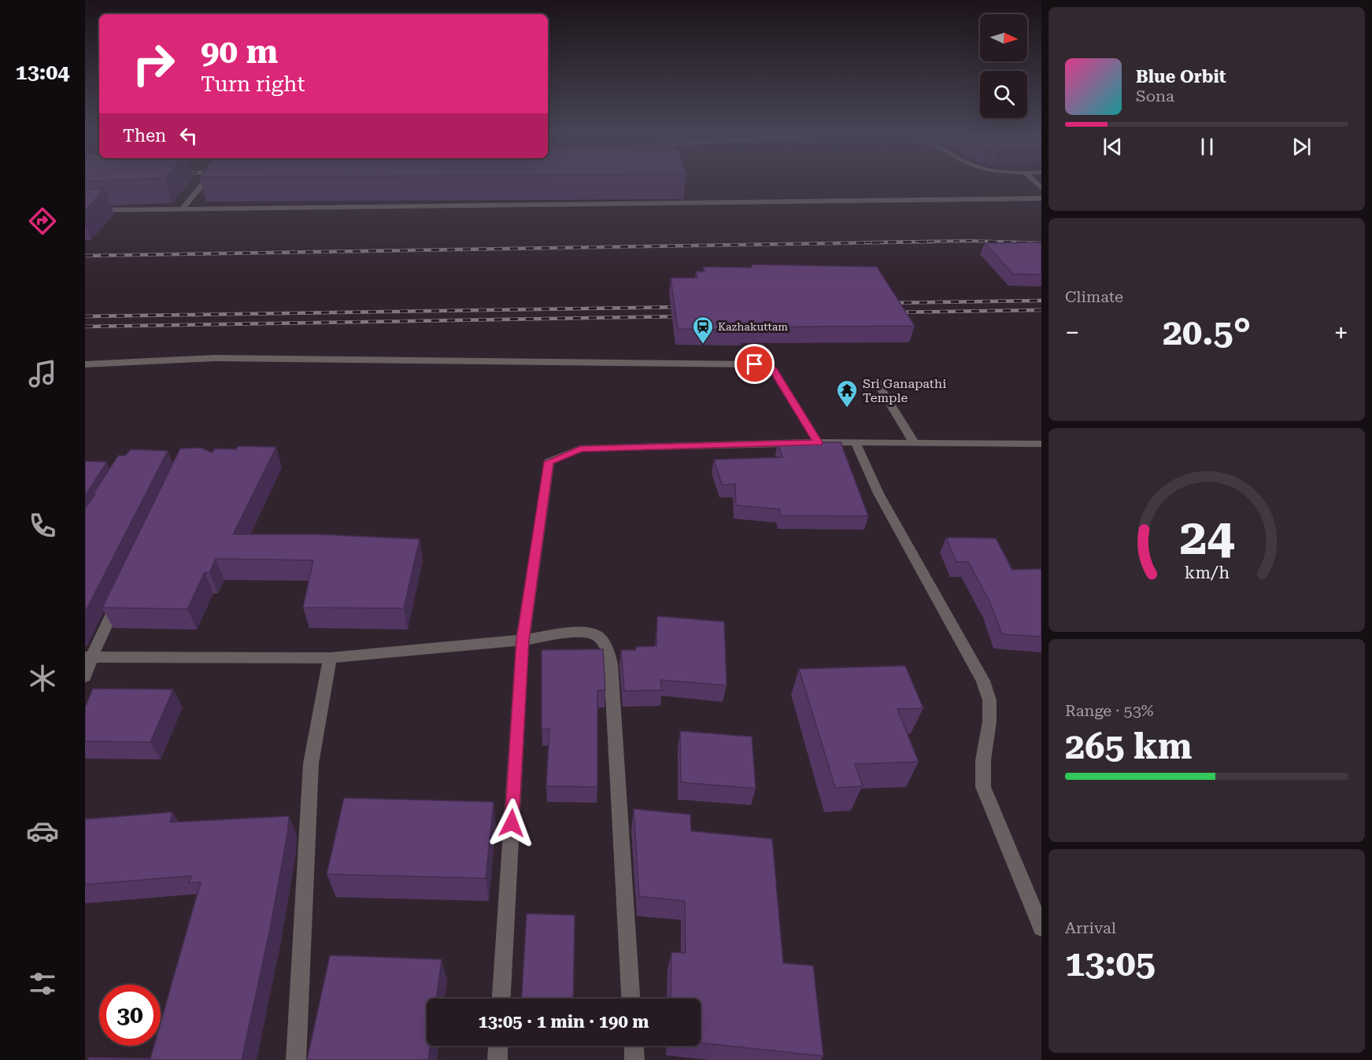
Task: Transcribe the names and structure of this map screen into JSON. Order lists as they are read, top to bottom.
{
  "places": {
    "station": ["Kazhakuttam"],
    "temple": ["Sri Ganapathi Temple"]
  },
  "north": "right",
  "page": {
    "tabs": "13:04",
    "turn": ["90 m", "Turn right"],
    "song": ["Blue Orbit", "Sona"],
    "then": "Then",
    "tile": [
      "Climate",
      ["Range · 53%", "265 km"],
      ["Arrival", "13:05"]
    ],
    "heat": ["−", "20.5°", "+"],
    "limit": "30",
    "trip": "13:05 · 1 min · 190 m",
    "gauge": ["24", "km/h"]
  }
}
